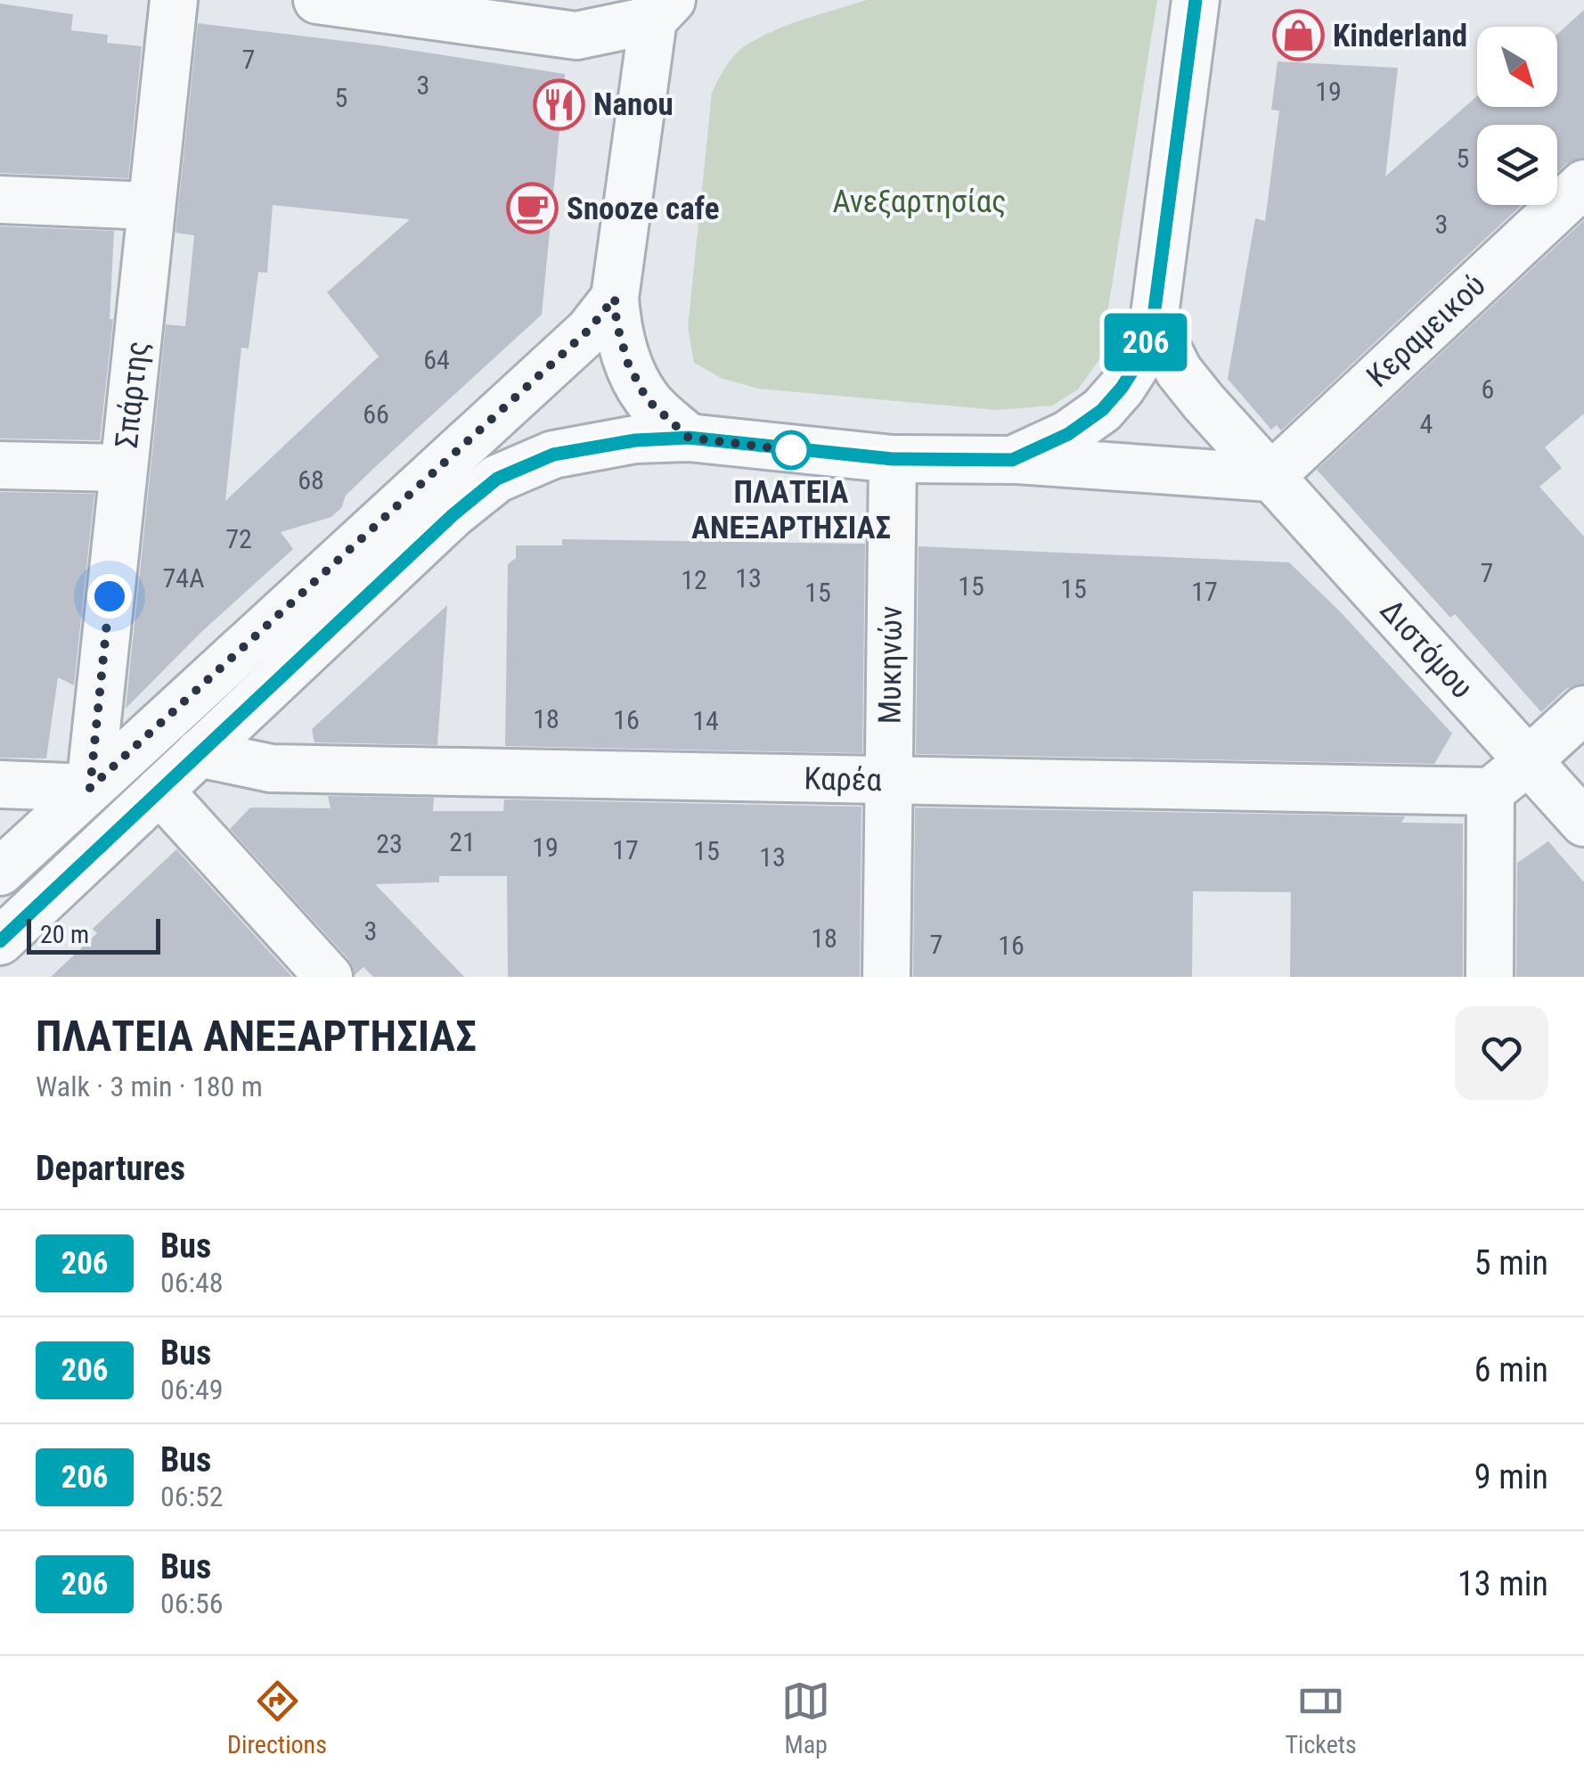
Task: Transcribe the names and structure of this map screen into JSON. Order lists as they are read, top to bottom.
{
  "streets": {
    "street": [
      "Κεραµεικού",
      "Σπάρτης",
      "Διστόμου",
      "Μυκηνών",
      "Καρέα"
    ]
  },
  "crossings": [
    ["Κεραµεικού", "Διστόμου"],
    ["Μυκηνών", "Καρέα"]
  ],
  "parks": ["Ανεξαρτησίας"],
  "places": {
    "shop": ["Kinderland"],
    "restaurant": ["Nanou"],
    "cafe": ["Snooze cafe"],
    "other": ["ΠΛΑΤΕΙΑ ΑΝΕΞΑΡΤΗΣΙΑΣ"]
  },
  "lines": ["bus line 206"],
  "house_numbers": [
    "7",
    "3",
    "19",
    "5",
    "5",
    "3",
    "64",
    "6",
    "66",
    "4",
    "68",
    "72",
    "7",
    "74Α",
    "13",
    "12",
    "15",
    "15",
    "17",
    "15",
    "18",
    "16",
    "14",
    "21",
    "23",
    "19",
    "17",
    "15",
    "13",
    "3",
    "18",
    "7",
    "16"
  ],
  "scale_bar": "20 m",
  "north": "bottom right",
  "page": {
    "on_map": "206",
    "scale": "20 m",
    "heading": [
      ["ΠΛΑΤΕΙΑ ΑΝΕΞΑΡΤΗΣΙΑΣ", "Walk · 3 min · 180 m"],
      "Departures"
    ],
    "list": [
      {
        "mark": "206",
        "name": "Bus",
        "note": "06:48",
        "value": "5 min"
      },
      {
        "mark": "206",
        "name": "Bus",
        "note": "06:49",
        "value": "6 min"
      },
      {
        "mark": "206",
        "name": "Bus",
        "note": "06:52",
        "value": "9 min"
      },
      {
        "mark": "206",
        "name": "Bus",
        "note": "06:56",
        "value": "13 min"
      }
    ],
    "tabs": ["Directions", "Map", "Tickets"]
  }
}
